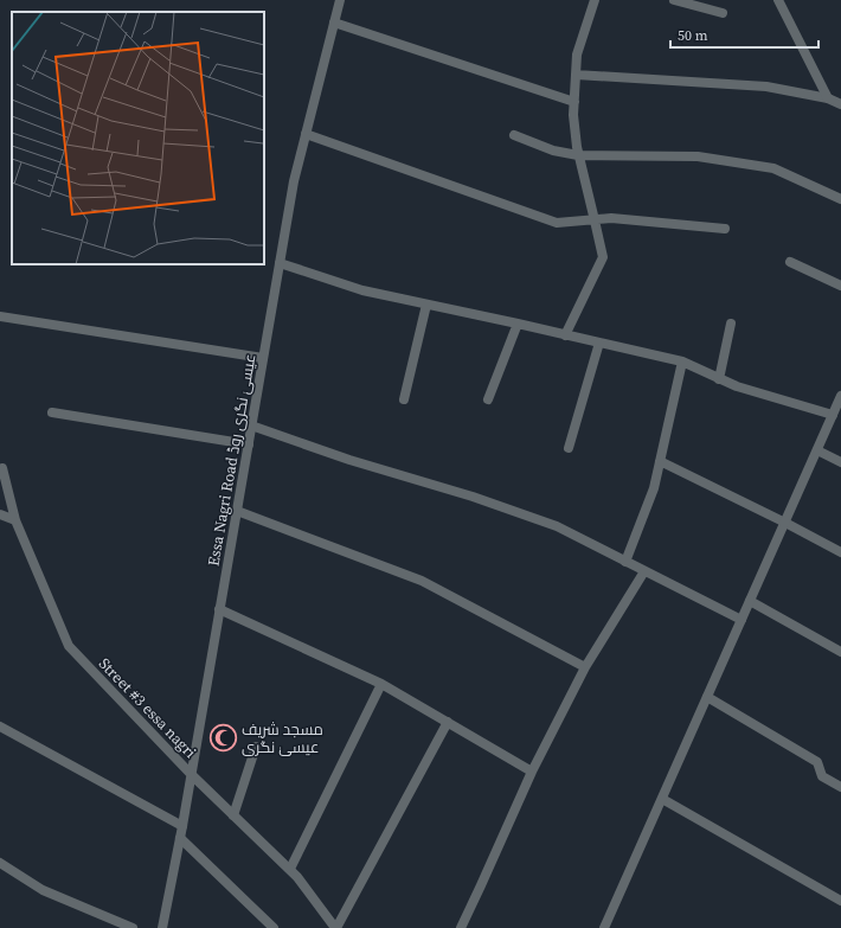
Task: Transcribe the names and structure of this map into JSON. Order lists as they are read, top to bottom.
{
  "streets": {
    "street": ["Essa Nagri Road عیسیٰ نگری روڈ", "Street #3 essa nagri"]
  },
  "crossings": [
    ["Essa Nagri Road عیسیٰ نگری روڈ", "Street #3 essa nagri"]
  ],
  "places": {
    "mosque": ["مسجد شریف عیسیٰ نگری"]
  },
  "scale_bar": "50 m"
}
